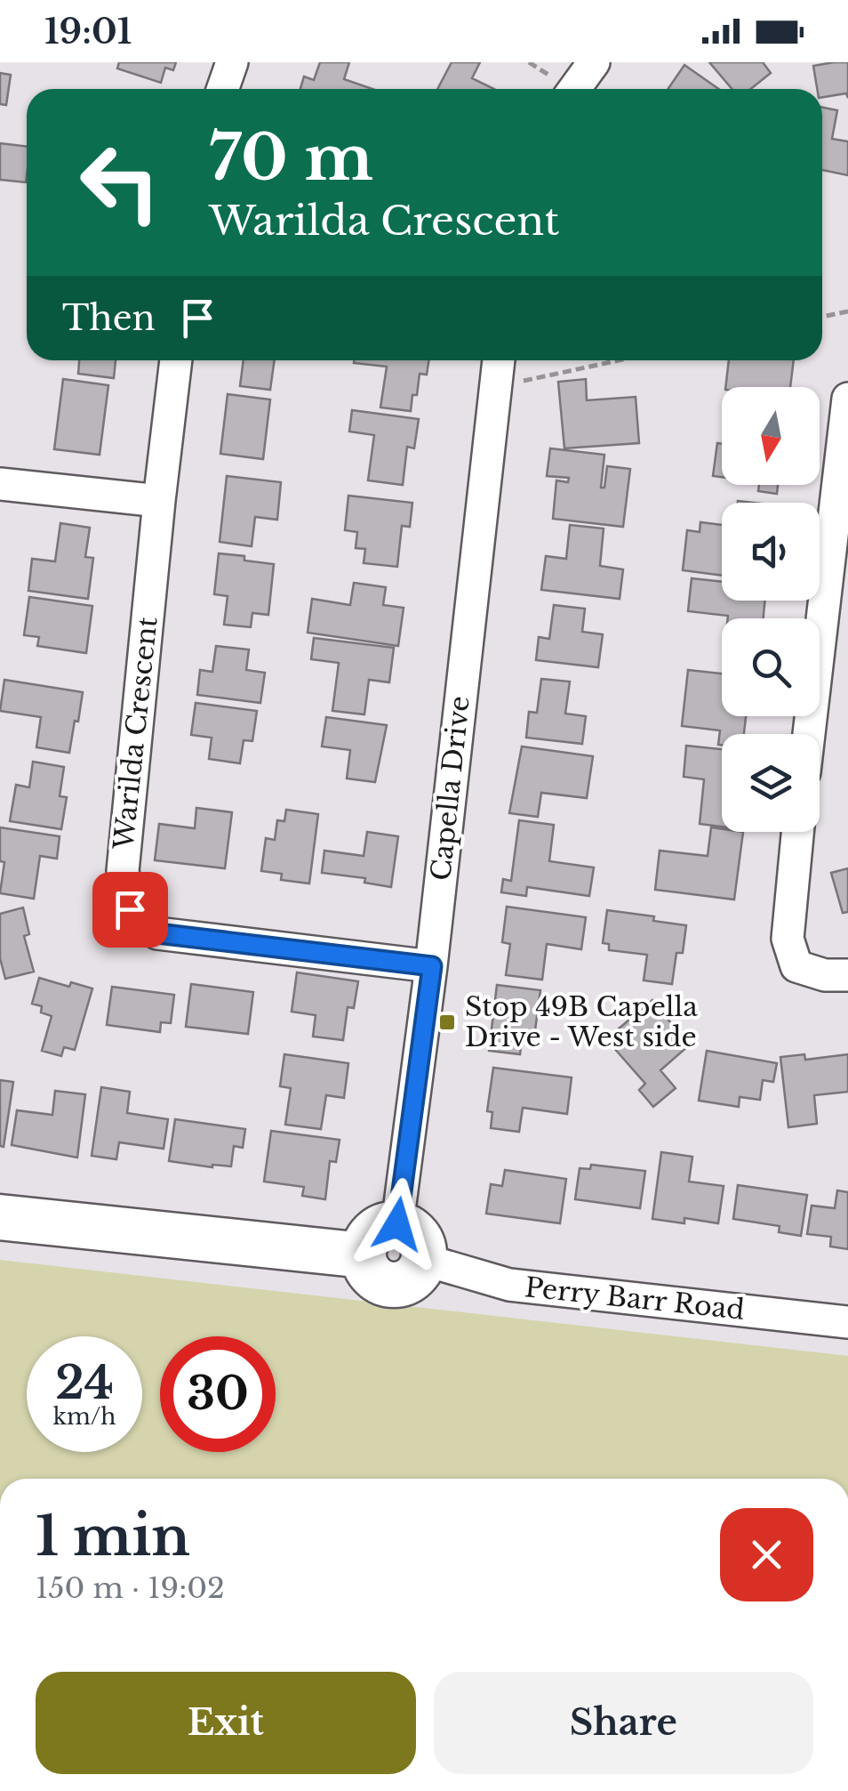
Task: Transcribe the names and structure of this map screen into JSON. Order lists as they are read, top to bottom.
{
  "streets": {
    "street": ["Warilda Crescent", "Capella Drive", "Perry Barr Road"]
  },
  "crossings": [
    ["Warilda Crescent", "Capella Drive"],
    ["Capella Drive", "Perry Barr Road"]
  ],
  "places": {
    "transit": ["Stop 49B Capella Drive - West side"]
  },
  "north": "bottom",
  "page": {
    "status": "19:01",
    "turn": ["70 m", "Warilda Crescent"],
    "then": "Then",
    "speed": "24 km/h",
    "limit": "30",
    "heading": ["1 min", "150 m · 19:02"],
    "buttons": ["Exit", "Share"]
  }
}
